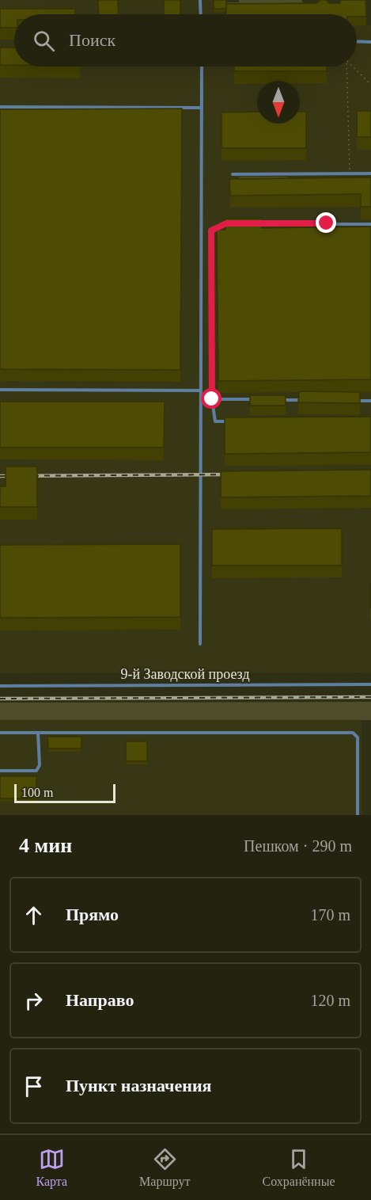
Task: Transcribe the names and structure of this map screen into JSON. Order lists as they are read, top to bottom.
{
  "streets": {
    "lane": ["9-й Заводской проезд"]
  },
  "scale_bar": "100 m",
  "north": "bottom",
  "page": {
    "search": "Поиск",
    "scale": "100 m",
    "heading": ["4 мин", "Пешком · 290 m"],
    "list": [
      ["Прямо", "170 m"],
      ["Направо", "120 m"],
      "Пункт назначения"
    ],
    "nav": ["Карта", "Маршрут", "Сохранённые"]
  }
}
